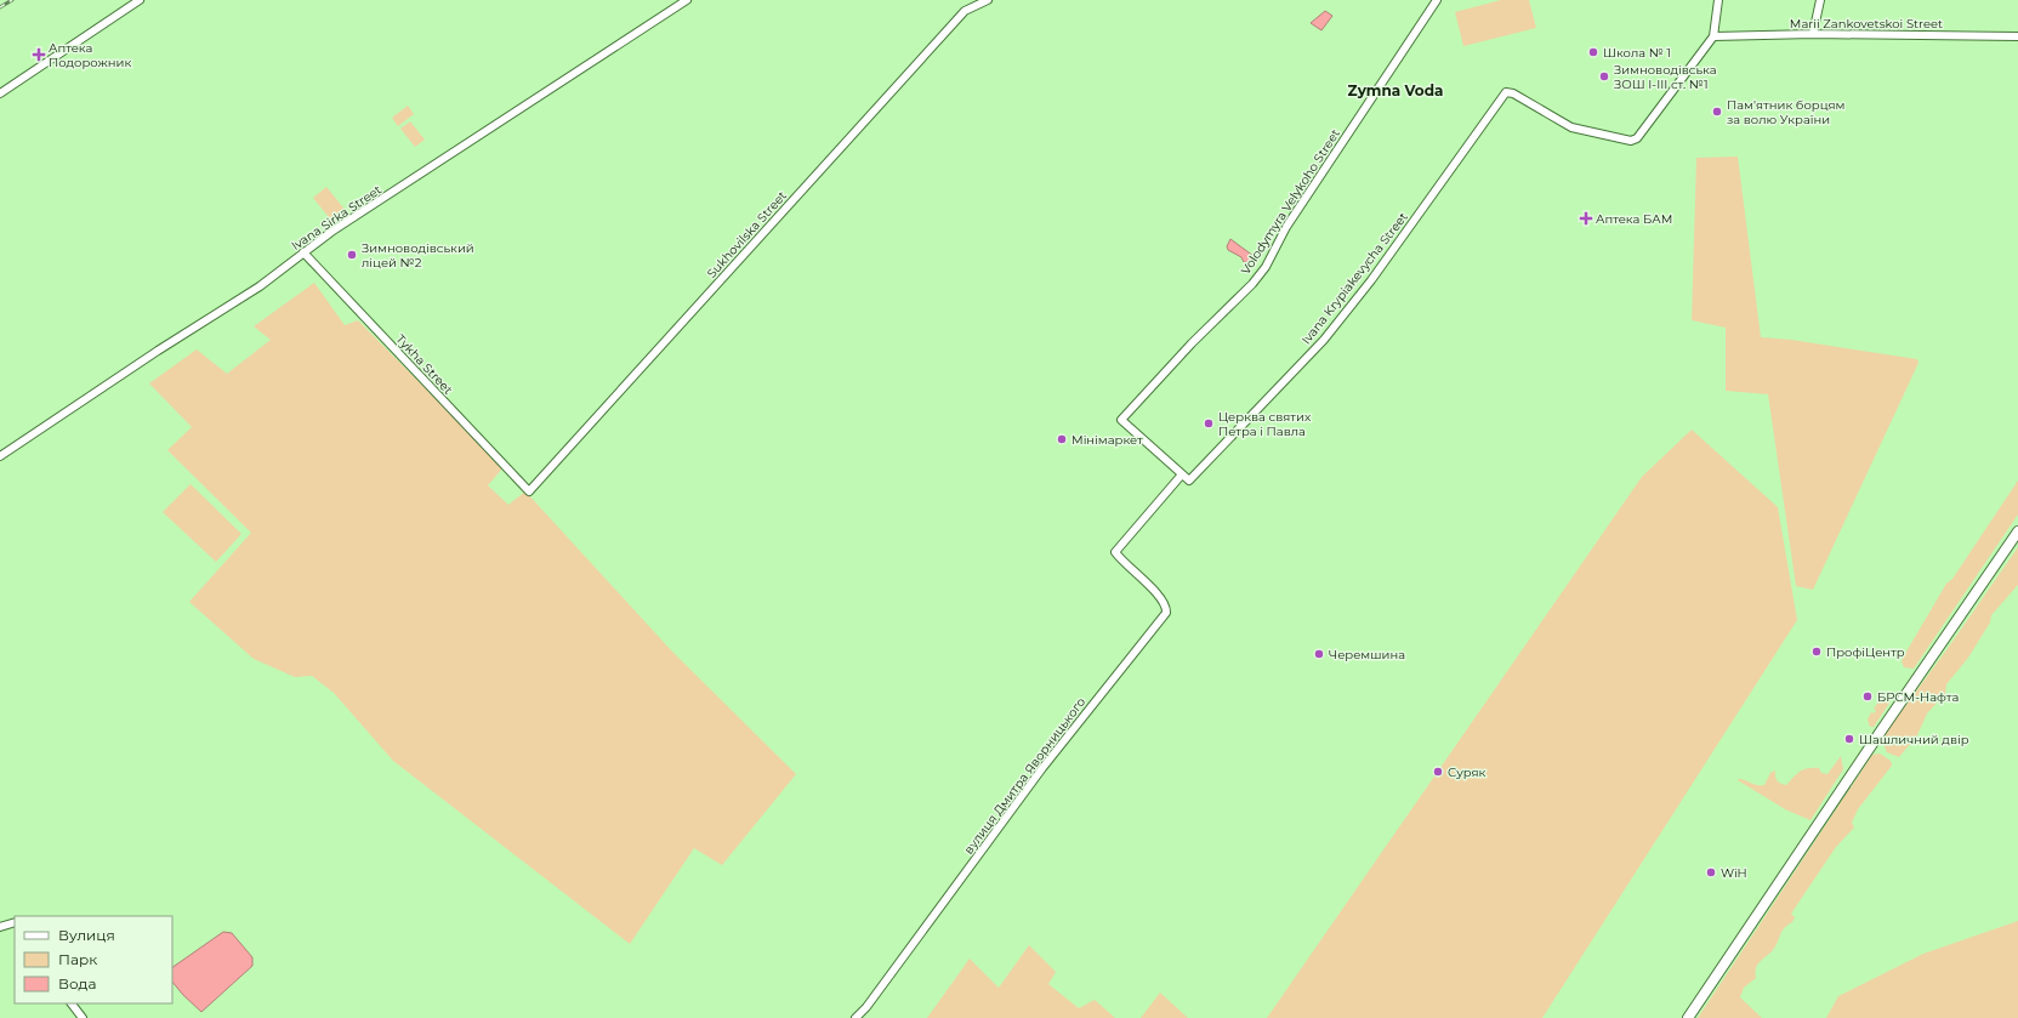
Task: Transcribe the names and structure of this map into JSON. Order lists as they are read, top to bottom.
{
  "streets": {
    "street": [
      "Marii Zankovetskoi Street",
      "Volodymyra Velykoho Street",
      "Ivana Sirka Street",
      "Sukhovilska Street",
      "Ivana Krypiakevycha Street",
      "Tykha Street",
      "вулиця Дмитра Яворницького"
    ]
  },
  "crossings": [
    ["Marii Zankovetskoi Street", "Ivana Krypiakevycha Street"],
    ["Volodymyra Velykoho Street", "Ivana Krypiakevycha Street"],
    ["Volodymyra Velykoho Street", "вулиця Дмитра Яворницького"],
    ["Ivana Sirka Street", "Tykha Street"],
    ["Sukhovilska Street", "Tykha Street"],
    ["Ivana Krypiakevycha Street", "вулиця Дмитра Яворницького"]
  ],
  "districts": ["Zymna Voda"],
  "places": {
    "other": [
      "Школа № 1",
      "Зимноводівська ЗОШ І-ІІІ ст. №1",
      "Пам'ятник борцям за волю України",
      "Зимноводівський ліцей №2",
      "Церква святих Петра і Павла",
      "Мінімаркет",
      "ПрофіЦентр",
      "Черемшина",
      "БРСМ-Нафта",
      "Шашличний двір",
      "Суряк",
      "WiH"
    ],
    "health": ["Аптека Подорожник", "Аптека БАМ"]
  },
  "legend": ["Вулиця", "Парк", "Вода"]
}
